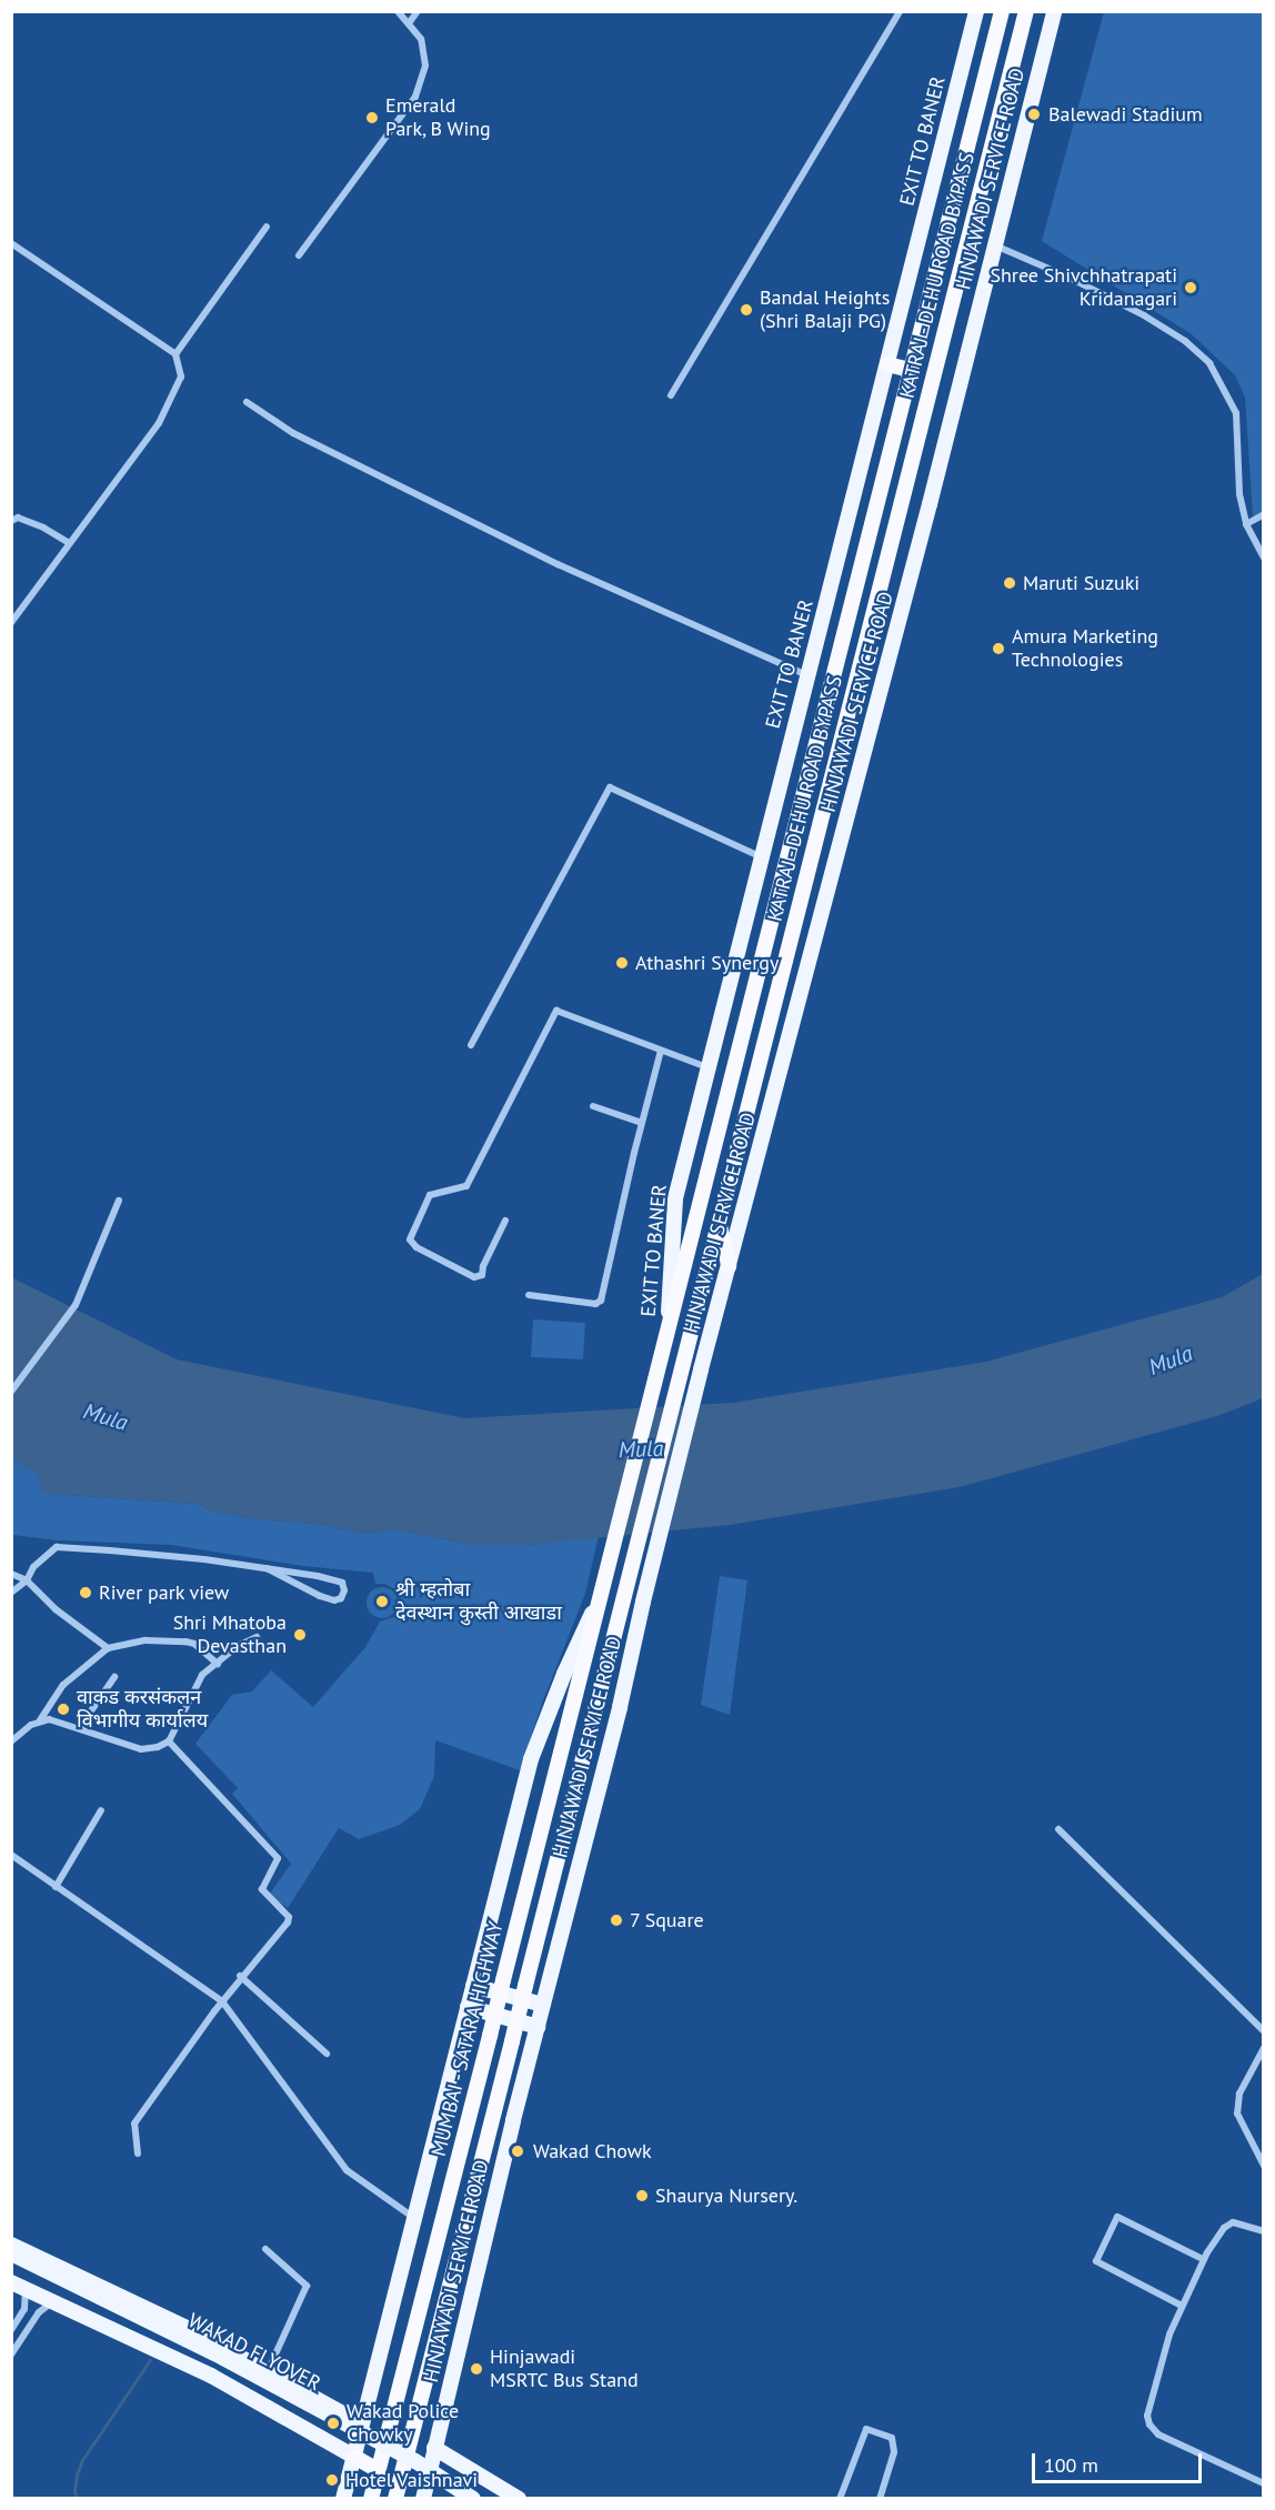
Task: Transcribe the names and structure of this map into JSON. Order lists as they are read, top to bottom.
{
  "streets": {
    "highway": ["KATRAJ - DEHU ROAD BYPASS", "MUMBAI - SATARA HIGHWAY"],
    "main road": ["EXIT TO BANER", "HINJAWADI SERVICE ROAD", "WAKAD FLYOVER"]
  },
  "crossings": [
    ["EXIT TO BANER", "KATRAJ - DEHU ROAD BYPASS"],
    ["KATRAJ - DEHU ROAD BYPASS", "MUMBAI - SATARA HIGHWAY"]
  ],
  "water": ["Mula"],
  "places": [
    "Balewadi Stadium",
    "Emerald Park, B Wing",
    "Shree Shivchhatrapati Kridanagari",
    "Bandal Heights (Shri Balaji PG)",
    "Maruti Suzuki",
    "Amura Marketing Technologies",
    "Athashri Synergy",
    "River park view",
    "श्री म्हतोबा देवस्थान कुस्ती आखाडा",
    "Shri Mhatoba Devasthan",
    "वाकड करसंकलन विभागीय कार्यालय",
    "7 Square",
    "Wakad Chowk",
    "Shaurya Nursery.",
    "Hinjawadi MSRTC Bus Stand",
    "Wakad Police Chowky",
    "Hotel Vaishnavi"
  ],
  "scale_bar": "100 m"
}
